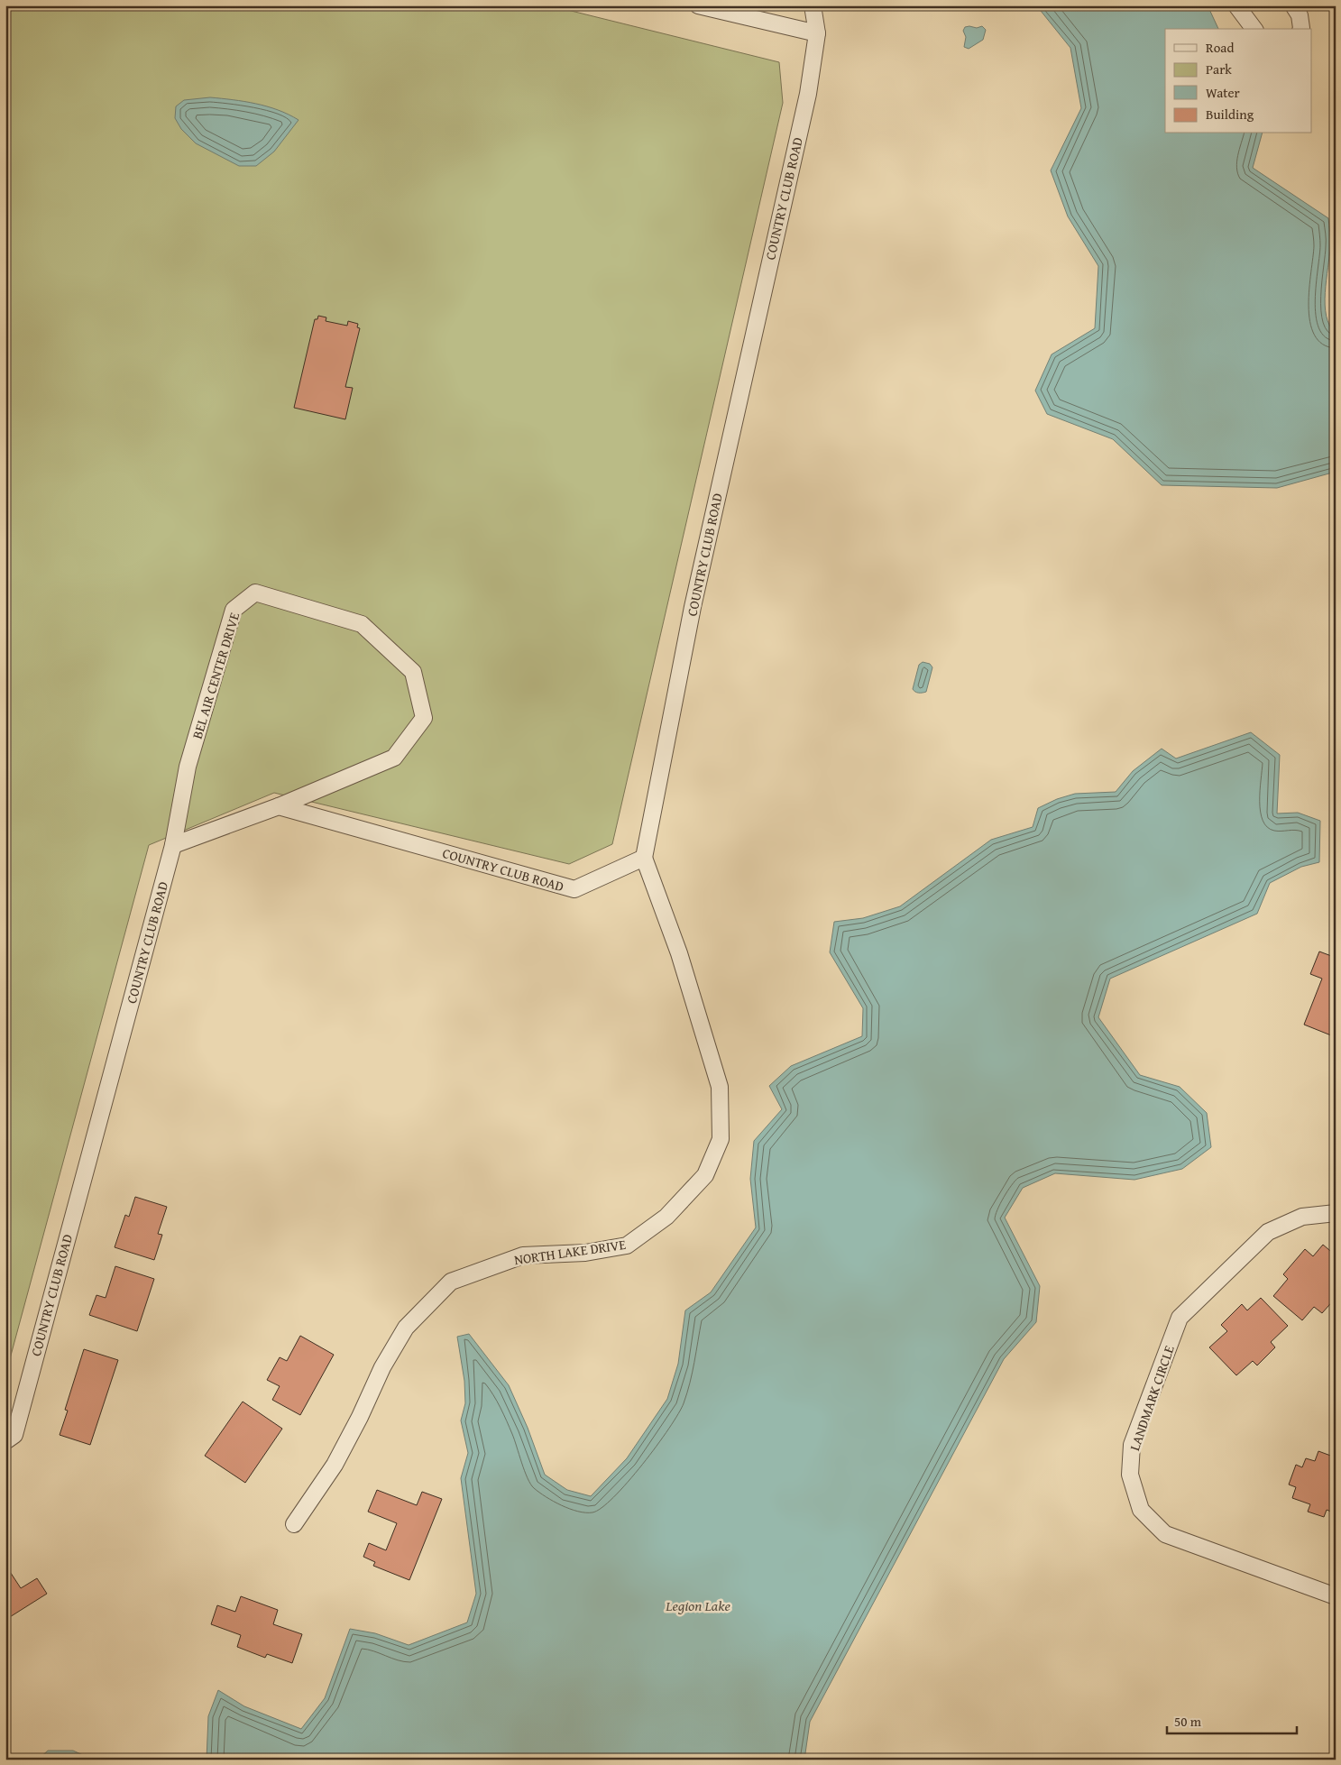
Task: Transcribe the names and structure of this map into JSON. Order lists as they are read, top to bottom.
{
  "streets": {
    "street": [
      "COUNTRY CLUB ROAD",
      "BEL AIR CENTER DRIVE",
      "NORTH LAKE DRIVE",
      "LANDMARK CIRCLE"
    ]
  },
  "crossings": [
    ["COUNTRY CLUB ROAD", "BEL AIR CENTER DRIVE"],
    ["COUNTRY CLUB ROAD", "NORTH LAKE DRIVE"]
  ],
  "water": ["Legion Lake"],
  "legend": [
    "Road",
    "Park",
    "Water",
    "Building"
  ],
  "scale_bar": "50 m"
}
